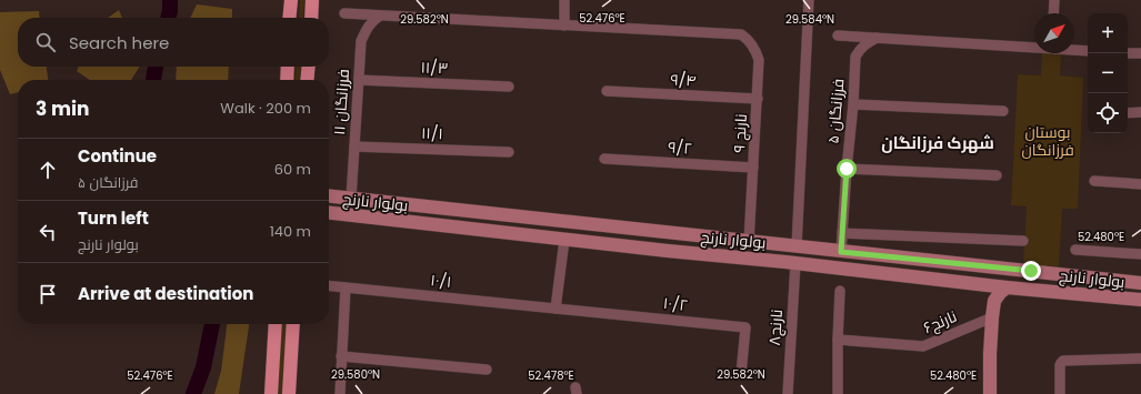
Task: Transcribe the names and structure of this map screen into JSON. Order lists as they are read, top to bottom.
{
  "streets": {
    "main road": ["بولوار نارنج"],
    "street": [
      "۱۱/۳",
      "۹/۴",
      "فرزانگان ۱۱",
      "فرزانگان ۵",
      "۱۱/۱",
      "نارنج ۹",
      "۹/۲",
      "۱۰/۱",
      "۱۰/۲",
      "نارنج۶",
      "نارنج۸"
    ]
  },
  "crossings": [
    ["۱۱/۳", "فرزانگان ۱۱"],
    ["۹/۴", "نارنج ۹"],
    ["فرزانگان ۱۱", "۱۱/۱"],
    ["فرزانگان ۱۱", "بولوار نارنج"],
    ["فرزانگان ۵", "بولوار نارنج"],
    ["نارنج ۹", "۹/۲"],
    ["نارنج ۹", "بولوار نارنج"],
    ["بولوار نارنج", "نارنج۸"],
    ["۱۰/۱", "۱۰/۲"]
  ],
  "districts": ["شهرک فرزانگان"],
  "parks": ["بوستان فرزانگان"],
  "north": "top right",
  "page": {
    "map_buttons": ["+", "−"],
    "search": "Search here",
    "heading": ["3 min", "Walk · 200 m"],
    "list": [
      ["Continue", "فرزانگان ۵", "60 m"],
      ["Turn left", "بولوار نارنج", "140 m"],
      "Arrive at destination"
    ]
  },
  "coordinates": [
    "52.476°E",
    "29.582°N",
    "29.584°N",
    "52.480°E",
    "29.580°N",
    "52.478°E"
  ]
}
